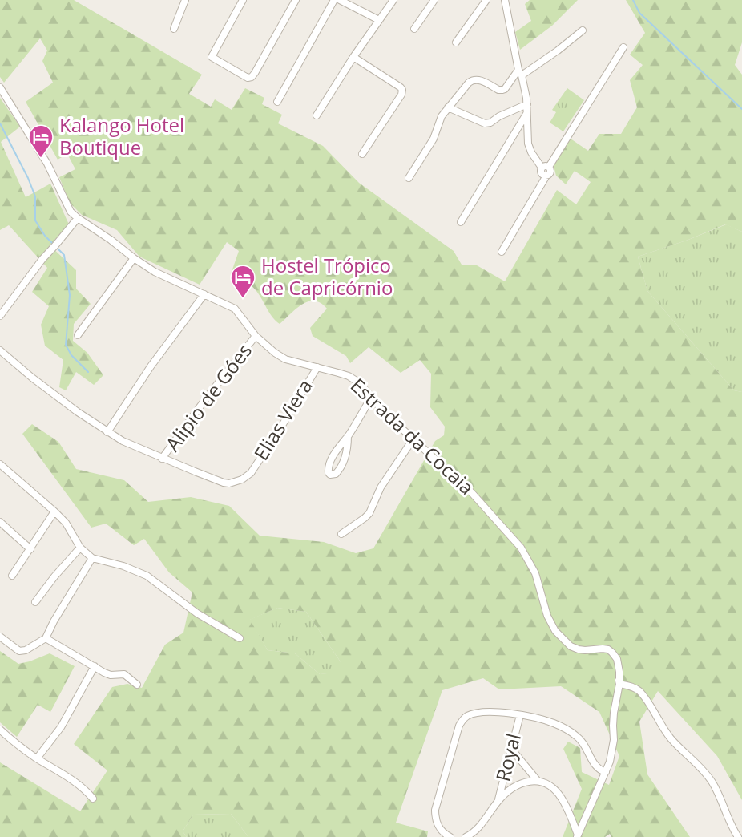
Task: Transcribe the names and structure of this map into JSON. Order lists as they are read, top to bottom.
{
  "streets": {
    "street": ["Alipio de Góes", "Estrada da Cocaia", "Royal"]
  },
  "crossings": [
    ["Alipio de Góes", "Estrada da Cocaia"]
  ],
  "places": {
    "hotel": ["Kalango Hotel Boutique", "Hostel Trópico de Capricórnio"]
  }
}
